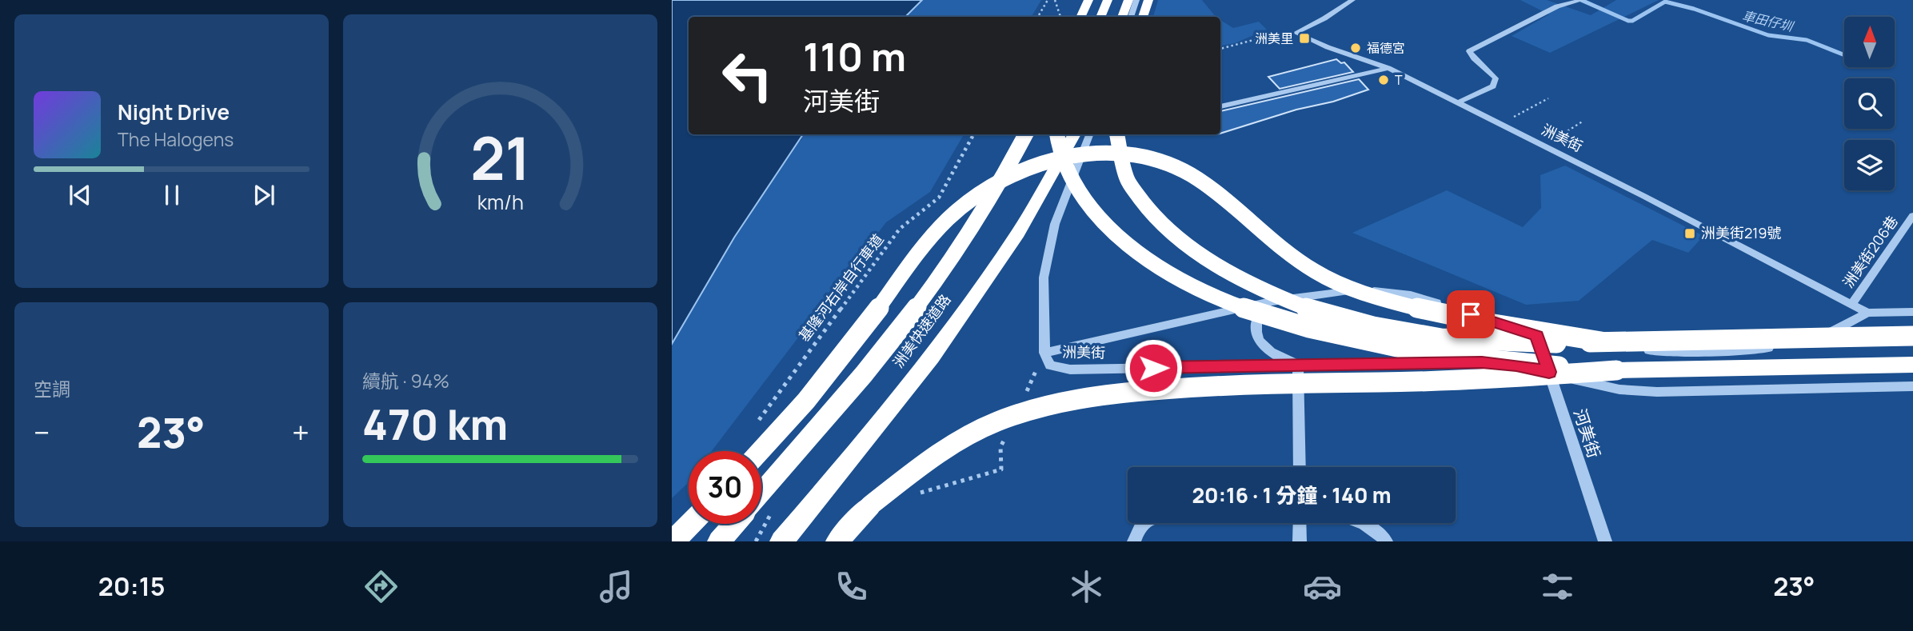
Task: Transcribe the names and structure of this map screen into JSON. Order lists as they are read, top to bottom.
{
  "streets": {
    "highway": ["洲美快速道路"],
    "street": ["洲美街", "洲美街206巷", "河美街"],
    "path": ["基隆河右岸自行車道"]
  },
  "crossings": [
    ["洲美街", "洲美街206巷"],
    ["洲美街", "河美街"]
  ],
  "water": ["車田仔圳"],
  "places": {
    "transit": ["洲美里", "洲美街219號"],
    "other": ["福德宮", "T"]
  },
  "north": "top",
  "page": {
    "turn": ["110 m", "河美街"],
    "song": ["Night Drive", "The Halogens"],
    "tile": [
      "空調",
      ["續航 · 94%", "470 km"]
    ],
    "heat": ["−", "23°", "+"],
    "limit": "30",
    "trip": "20:16 · 1 分鐘 · 140 m",
    "tabs": ["20:15", "23°"],
    "gauge": ["21", "km/h"]
  }
}
